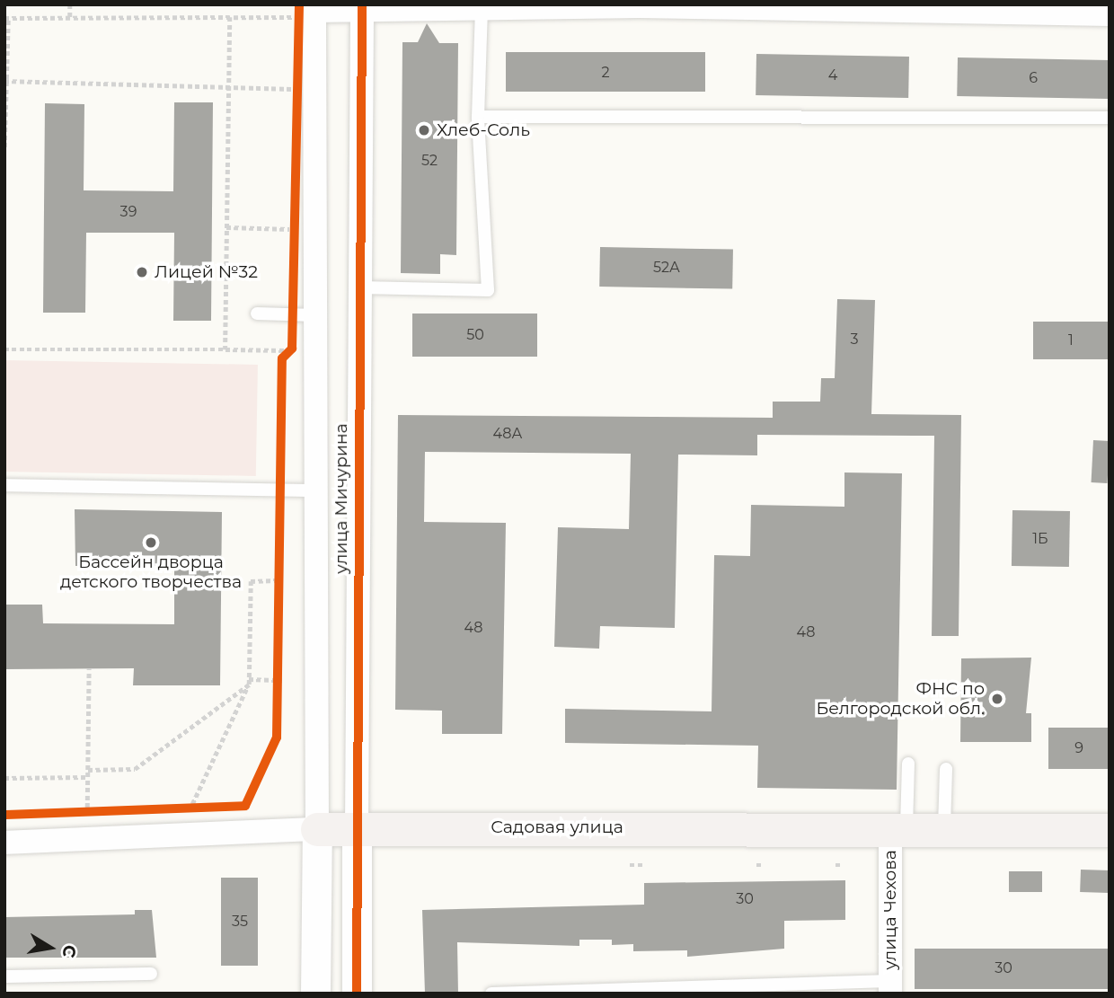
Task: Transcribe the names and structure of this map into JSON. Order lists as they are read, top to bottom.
{
  "streets": {
    "main road": ["Садовая улица"],
    "street": ["улица Мичурина", "улица Чехова"]
  },
  "crossings": [
    ["улица Мичурина", "Садовая улица"],
    ["Садовая улица", "улица Чехова"]
  ],
  "places": [
    "Хлеб-Соль",
    "Лицей №32",
    "Бассейн дворца детского творчества",
    "ФНС по Белгородской обл."
  ],
  "house_numbers": [
    "2",
    "4",
    "6",
    "52",
    "39",
    "52А",
    "50",
    "3",
    "1",
    "48А",
    "1Б",
    "48",
    "48",
    "9",
    "30",
    "35",
    "30"
  ],
  "north": "right"
}
